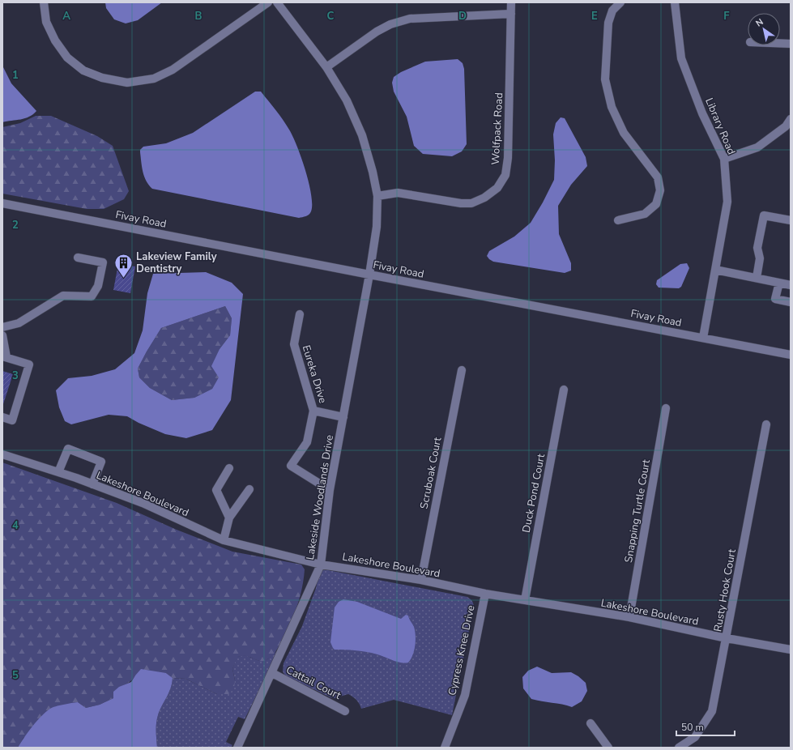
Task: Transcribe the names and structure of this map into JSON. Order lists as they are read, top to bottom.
{
  "streets": {
    "street": [
      "Library Road",
      "Wolfpack Road",
      "Fivay Road",
      "Eureka Drive",
      "Scruboak Court",
      "Duck Pond Court",
      "Lakeshore Boulevard",
      "Lakeside Woodlands Drive",
      "Snapping Turtle Court",
      "Rusty Hook Court",
      "Cypress Knee Drive",
      "Cattail Court"
    ]
  },
  "crossings": [
    ["Library Road", "Fivay Road"],
    ["Wolfpack Road", "Lakeside Woodlands Drive"],
    ["Fivay Road", "Lakeside Woodlands Drive"],
    ["Eureka Drive", "Lakeside Woodlands Drive"],
    ["Scruboak Court", "Lakeshore Boulevard"],
    ["Duck Pond Court", "Lakeshore Boulevard"],
    ["Lakeshore Boulevard", "Lakeside Woodlands Drive"],
    ["Lakeshore Boulevard", "Snapping Turtle Court"],
    ["Lakeshore Boulevard", "Rusty Hook Court"],
    ["Lakeshore Boulevard", "Cypress Knee Drive"],
    ["Lakeside Woodlands Drive", "Cattail Court"]
  ],
  "places": {
    "building": ["Lakeview Family Dentistry"]
  },
  "scale_bar": "50 m",
  "north": "top left",
  "grid": {
    "columns": [
      "A",
      "B",
      "C",
      "D",
      "E",
      "F"
    ],
    "rows": [
      "1",
      "2",
      "3",
      "4",
      "5"
    ]
  }
}
